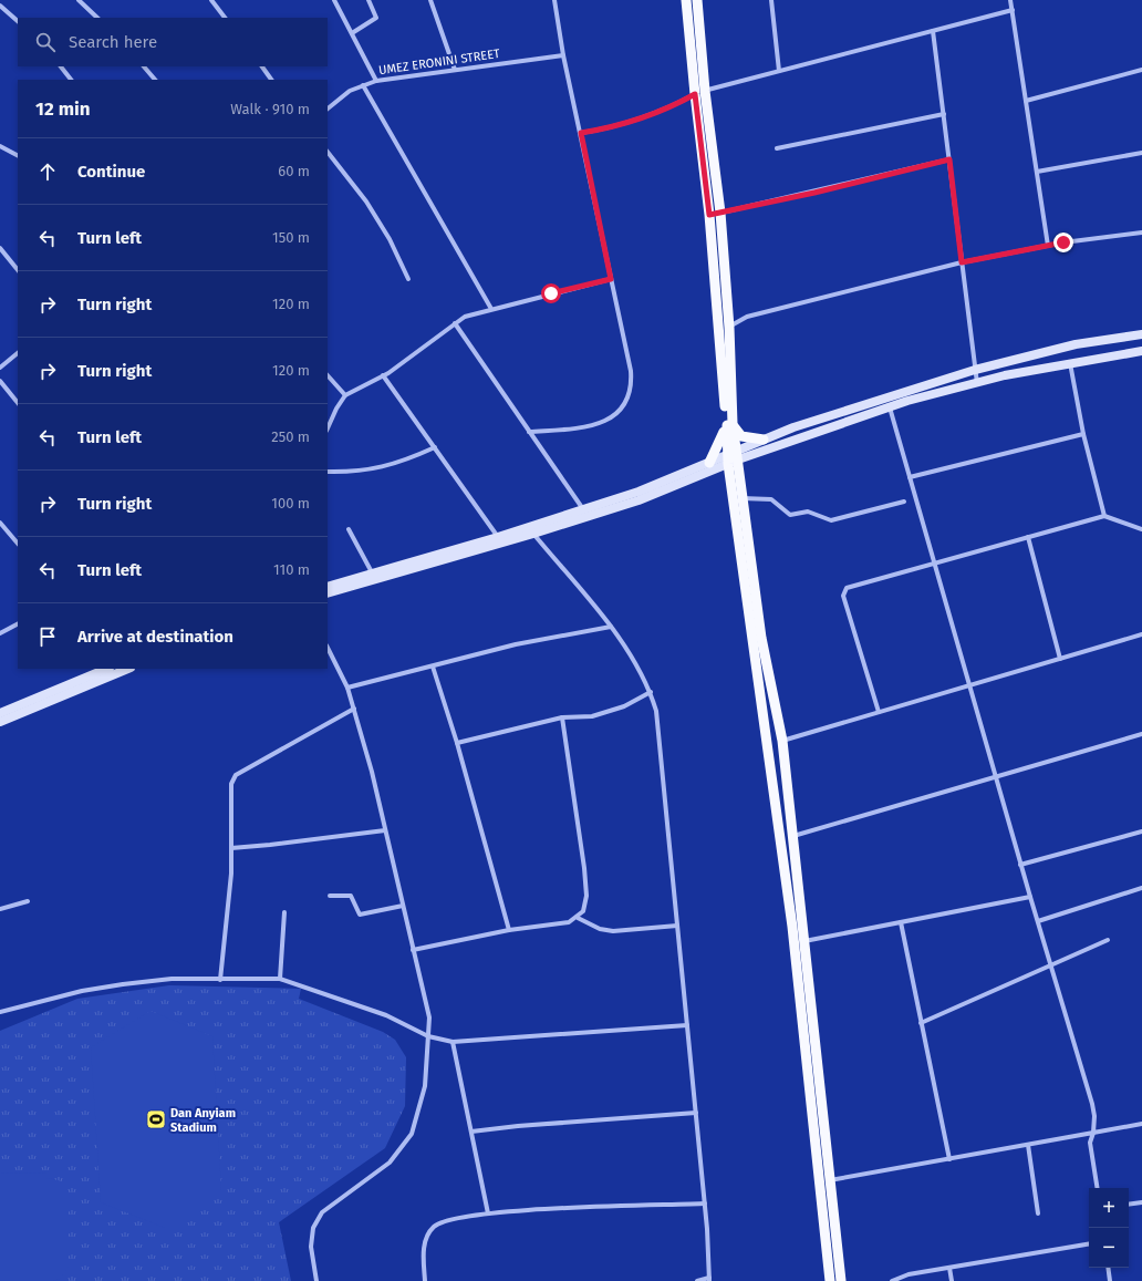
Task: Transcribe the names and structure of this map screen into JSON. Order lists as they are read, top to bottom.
{
  "streets": {
    "street": ["UMEZ ERONINI STREET"]
  },
  "places": {
    "sports": ["Dan Anyiam Stadium"]
  },
  "page": {
    "search": "Search here",
    "heading": ["12 min", "Walk · 910 m"],
    "list": [
      ["Continue", "60 m"],
      ["Turn left", "150 m"],
      ["Turn right", "120 m"],
      ["Turn right", "120 m"],
      ["Turn left", "250 m"],
      ["Turn right", "100 m"],
      ["Turn left", "110 m"],
      "Arrive at destination"
    ],
    "map_buttons": ["+", "−"]
  }
}
